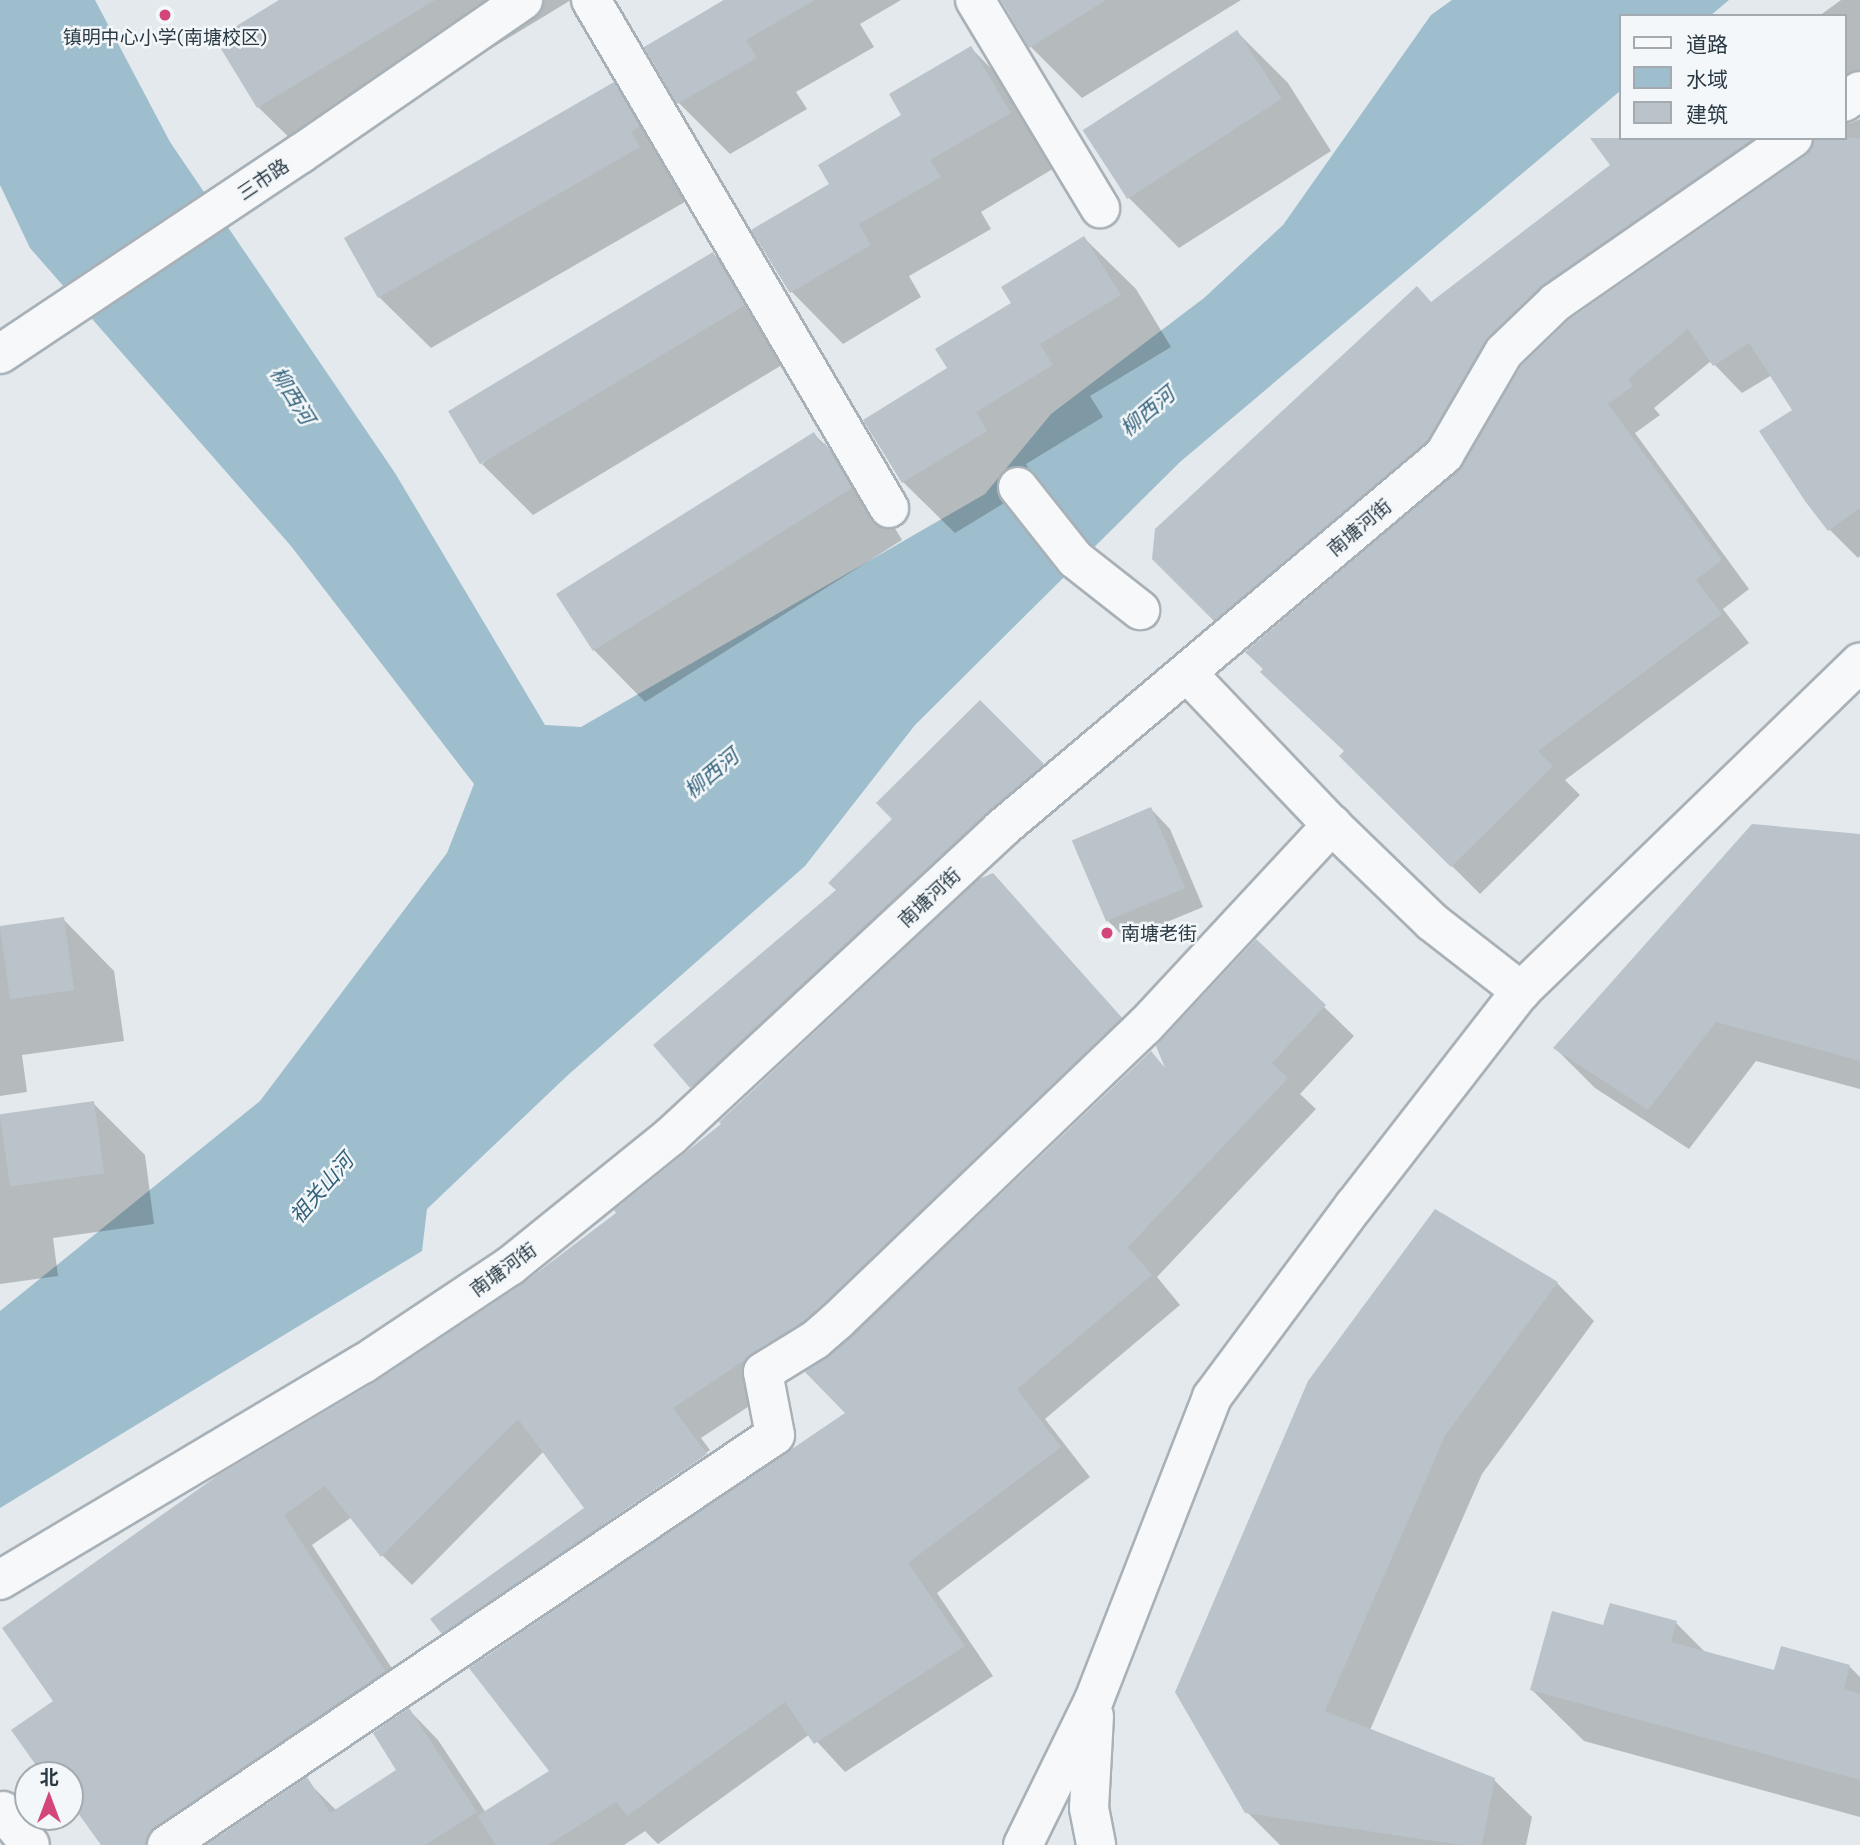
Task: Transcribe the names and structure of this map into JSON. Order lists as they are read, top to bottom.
{
  "streets": {
    "street": ["三市路", "南塘河街"]
  },
  "water": ["柳西河", "祖关山河"],
  "places": ["镇明中心小学(南塘校区)", "南塘老街"],
  "legend": ["道路", "水域", "建筑"],
  "north": "top"
}
